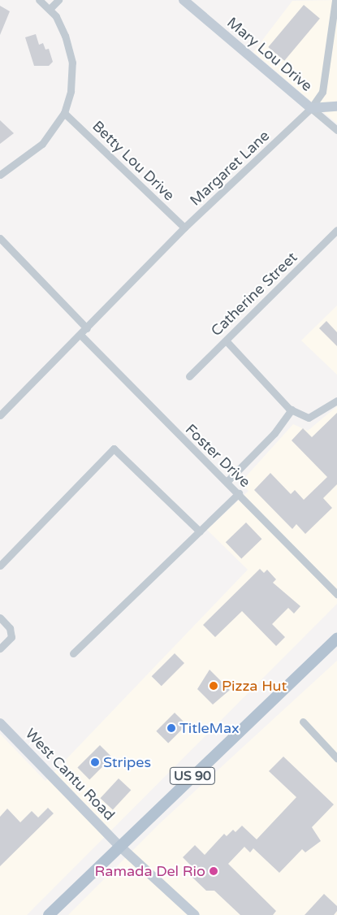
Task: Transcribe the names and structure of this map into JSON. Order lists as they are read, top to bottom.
{
  "streets": {
    "main road": ["US 90"],
    "street": [
      "Mary Lou Drive",
      "Betty Lou Drive",
      "Margaret Lane",
      "Catherine Street",
      "Foster Drive",
      "West Cantu Road"
    ]
  },
  "crossings": [
    ["Mary Lou Drive", "Margaret Lane"],
    ["Betty Lou Drive", "Margaret Lane"],
    ["Margaret Lane", "Foster Drive"],
    ["West Cantu Road", "US 90"]
  ],
  "places": [
    "Pizza Hut",
    "TitleMax",
    "Stripes",
    "Ramada Del Rio"
  ]
}
